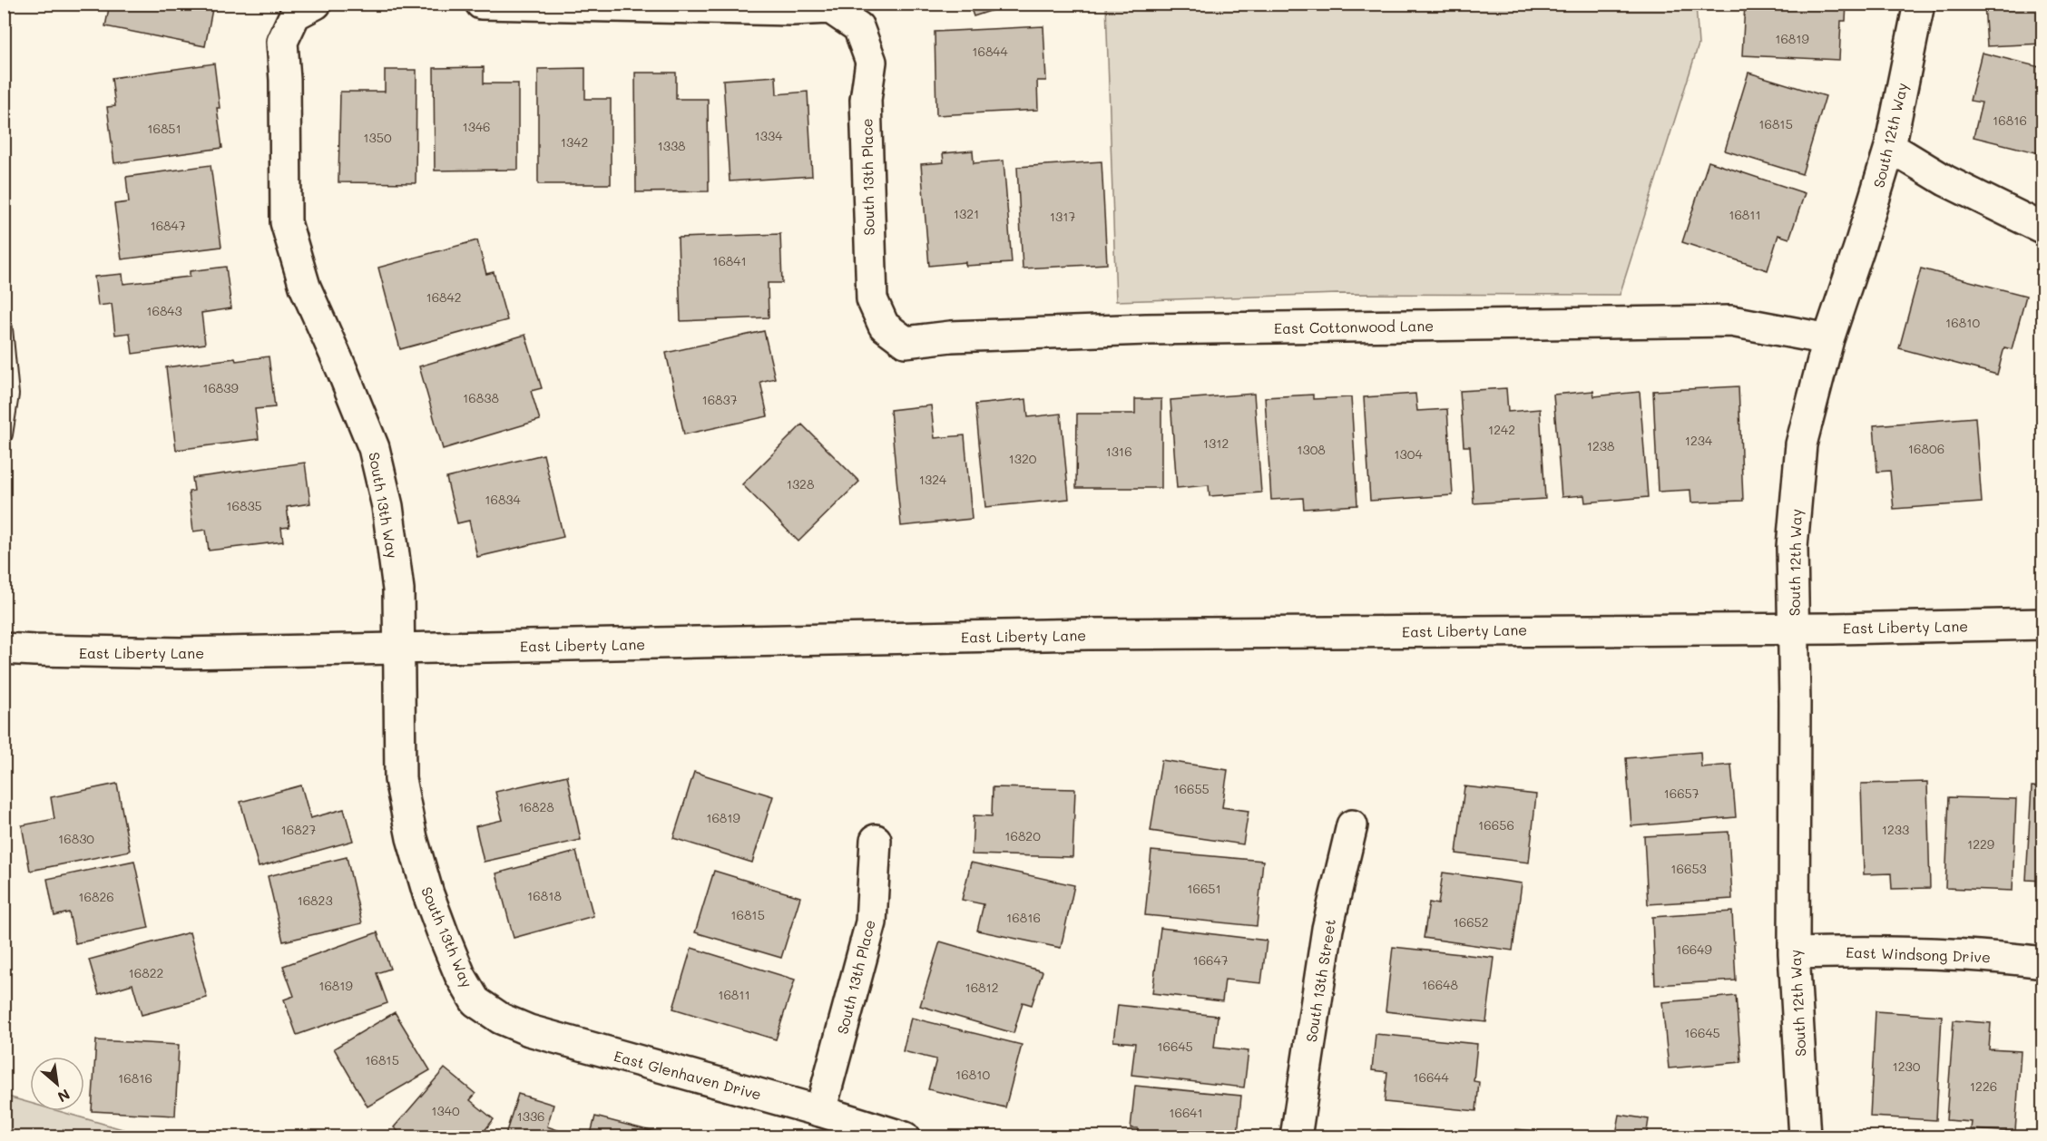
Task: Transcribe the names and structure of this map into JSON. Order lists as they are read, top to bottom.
{
  "streets": {
    "street": [
      "South 12th Way",
      "South 13th Place",
      "East Cottonwood Lane",
      "South 13th Way",
      "East Liberty Lane",
      "East Windsong Drive",
      "South 13th Street",
      "East Glenhaven Drive"
    ]
  },
  "crossings": [
    ["South 12th Way", "East Cottonwood Lane"],
    ["South 12th Way", "East Liberty Lane"],
    ["South 12th Way", "East Windsong Drive"],
    ["South 13th Place", "East Cottonwood Lane"],
    ["South 13th Place", "East Glenhaven Drive"],
    ["South 13th Way", "East Liberty Lane"],
    ["South 13th Way", "East Glenhaven Drive"]
  ],
  "house_numbers": [
    "16819",
    "16844",
    "16816",
    "16815",
    "1346",
    "16851",
    "1334",
    "1350",
    "1342",
    "1338",
    "1321",
    "16811",
    "1317",
    "16847",
    "16841",
    "16842",
    "16843",
    "16810",
    "16839",
    "16838",
    "16837",
    "1242",
    "1234",
    "1312",
    "1238",
    "16806",
    "1308",
    "1316",
    "1304",
    "1320",
    "1324",
    "1328",
    "16834",
    "16835",
    "16655",
    "16657",
    "16828",
    "16819",
    "16656",
    "16827",
    "1233",
    "16820",
    "16830",
    "1229",
    "16653",
    "16651",
    "16818",
    "16826",
    "16823",
    "16815",
    "16816",
    "16652",
    "16649",
    "16647",
    "16822",
    "16648",
    "16819",
    "16812",
    "16811",
    "16645",
    "16645",
    "16815",
    "1230",
    "16810",
    "16644",
    "16816",
    "1226",
    "1340",
    "16641",
    "1336"
  ],
  "north": "bottom right"
}
